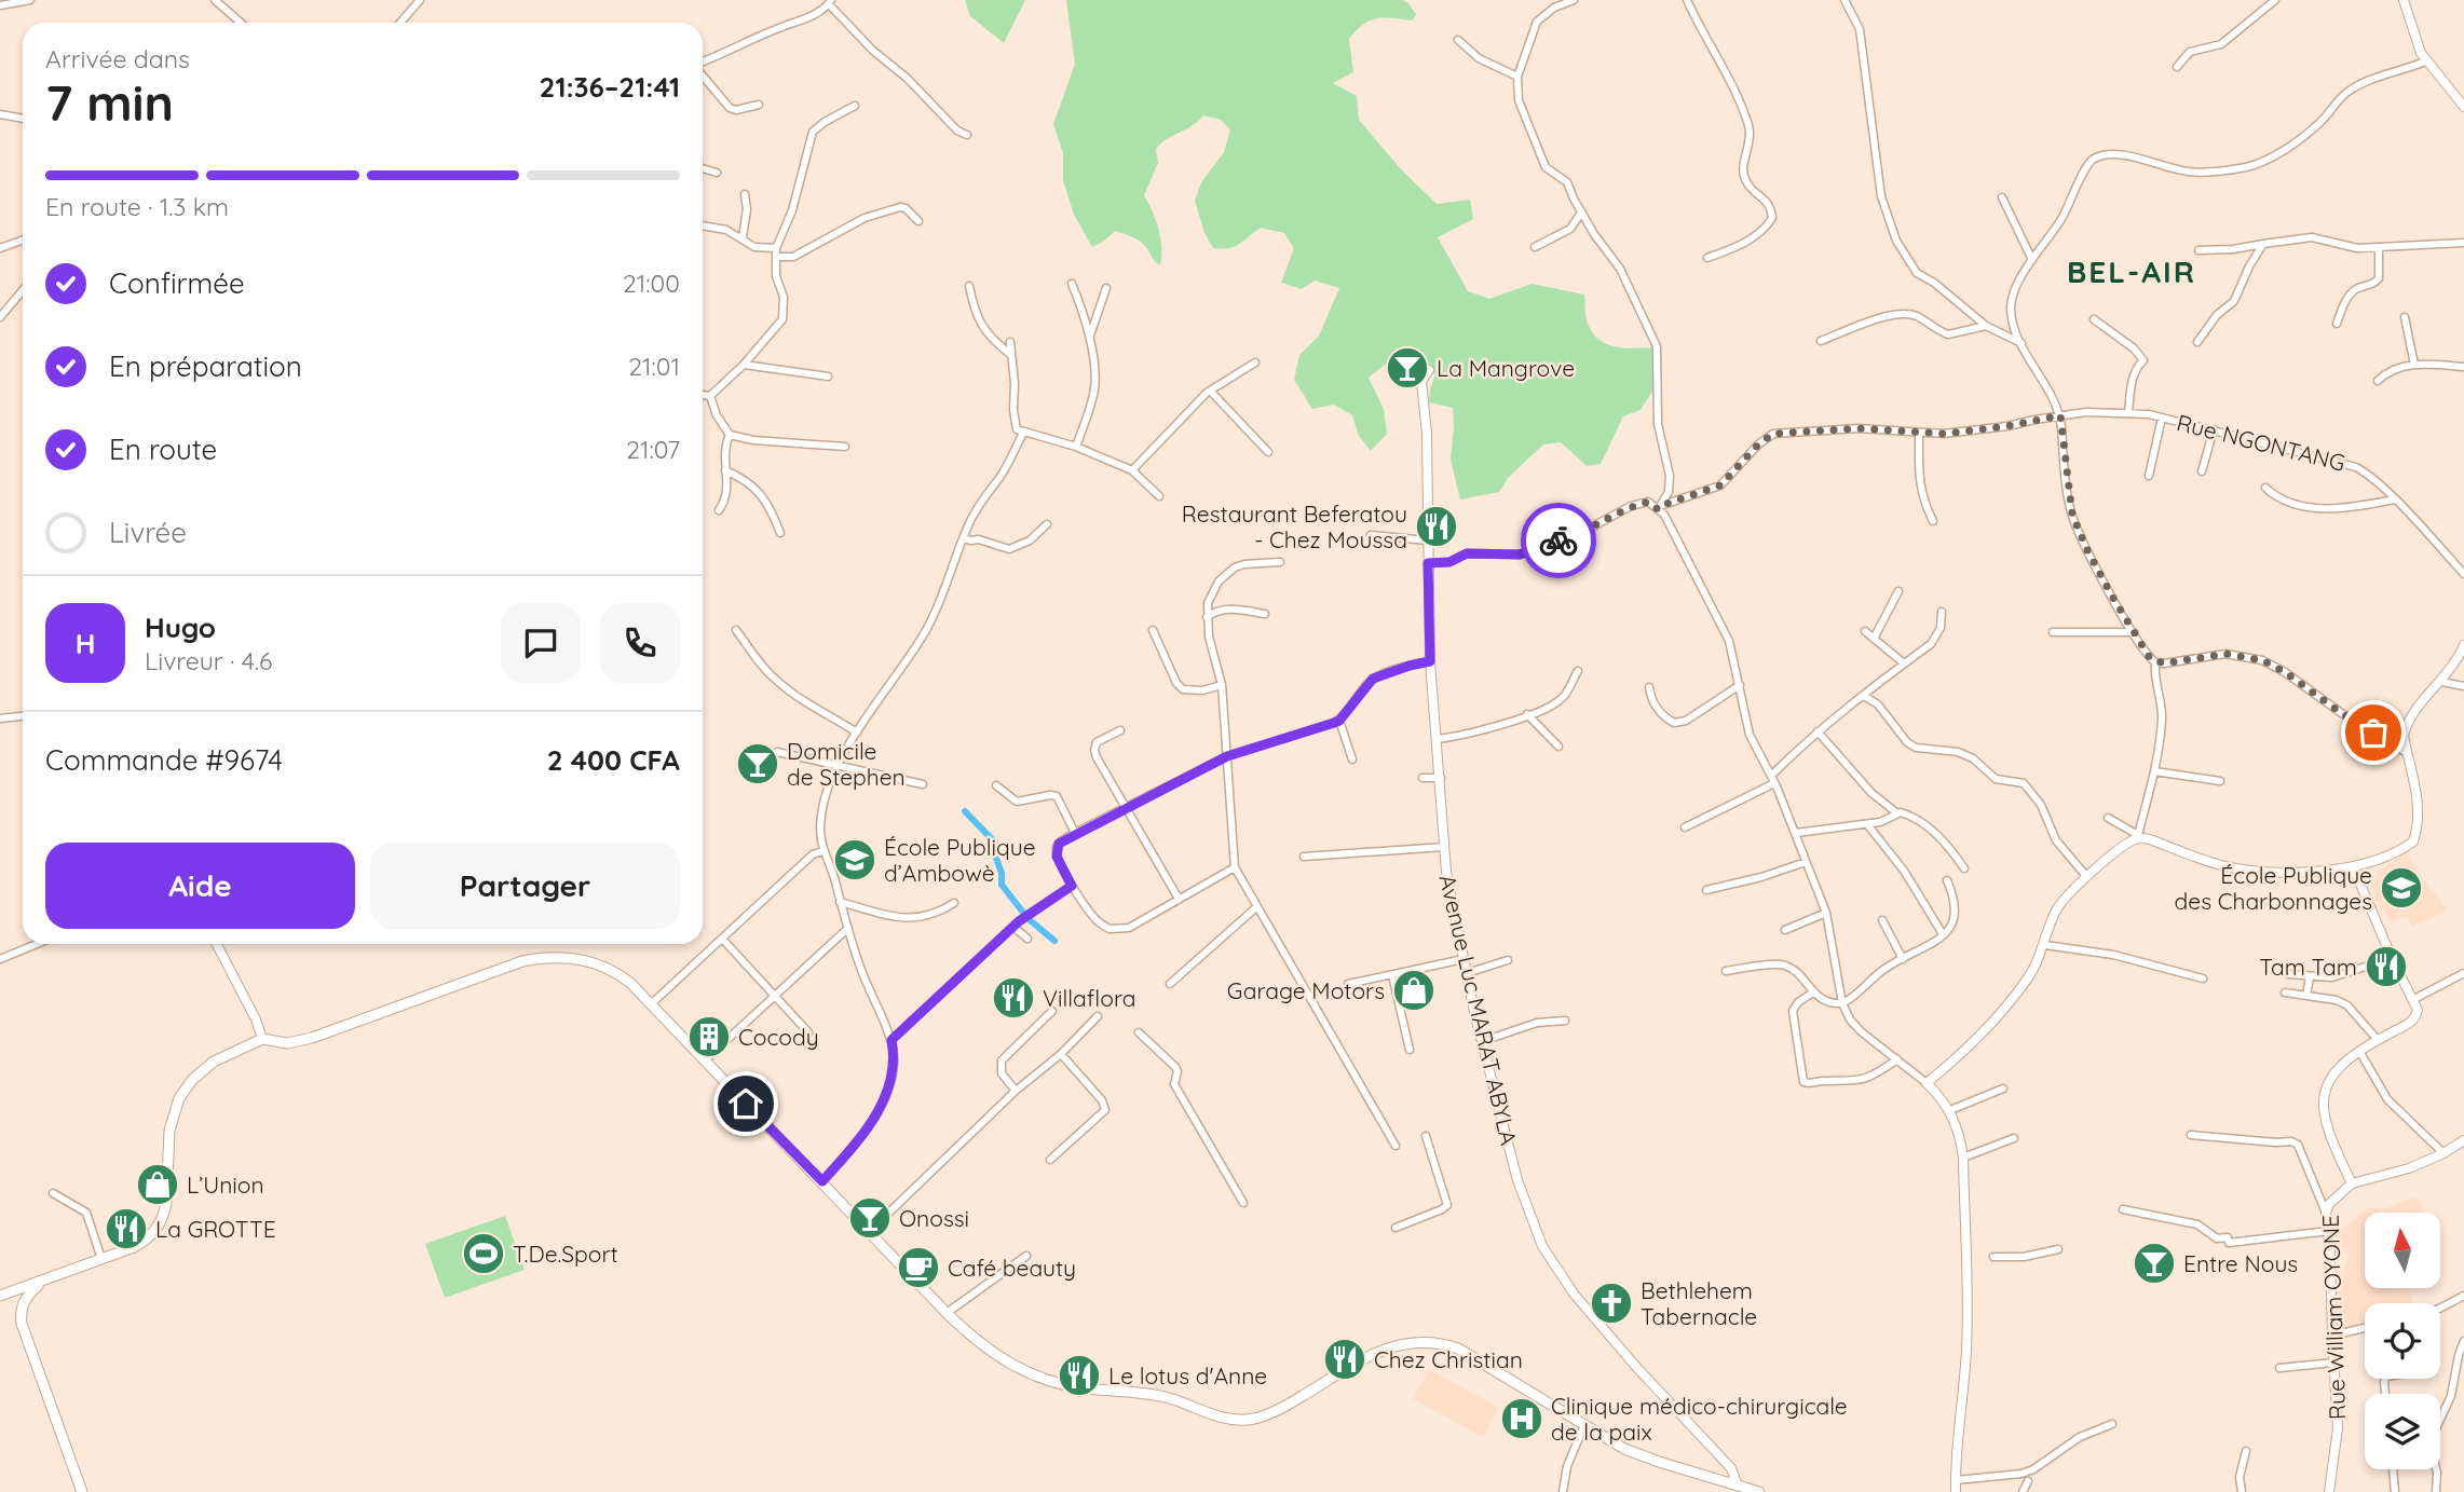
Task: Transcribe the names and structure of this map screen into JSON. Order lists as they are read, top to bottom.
{
  "streets": {
    "street": ["Rue NGONTANG", "Avenue Luc MARAT ABYLA", "Rue William OYONE"]
  },
  "crossings": [
    ["Rue NGONTANG", "Avenue Luc MARAT ABYLA"]
  ],
  "districts": ["BEL-AIR"],
  "places": {
    "bar": [
      "La Mangrove",
      "Domicile de Stephen",
      "Onossi",
      "Entre Nous"
    ],
    "restaurant": [
      "Restaurant Beferatou - Chez Moussa",
      "Tam Tam",
      "Villaflora",
      "La GROTTE",
      "Chez Christian",
      "Le lotus d'Anne"
    ],
    "school or university": ["École Publique d’Ambowè", "École Publique des Charbonnages"],
    "shop": ["Garage Motors", "L’Union"],
    "building": ["Cocody"],
    "sports": ["T.De.Sport"],
    "cafe": ["Café beauty"],
    "church": ["Bethlehem Tabernacle"],
    "hospital": ["Clinique médico-chirurgicale de la paix"]
  },
  "north": "top",
  "page": {
    "heading": ["7 min", "Arrivée dans", "21:36–21:41"],
    "panel": [
      "Hugo",
      "Livreur · 4.6",
      "Commande #9674",
      "2 400 CFA"
    ],
    "bar": "En route · 1.3 km",
    "list": [
      ["Confirmée", "21:00"],
      ["En préparation", "21:01"],
      ["En route", "21:07"],
      "Livrée"
    ],
    "round": "H",
    "buttons": ["Aide", "Partager"]
  }
}
